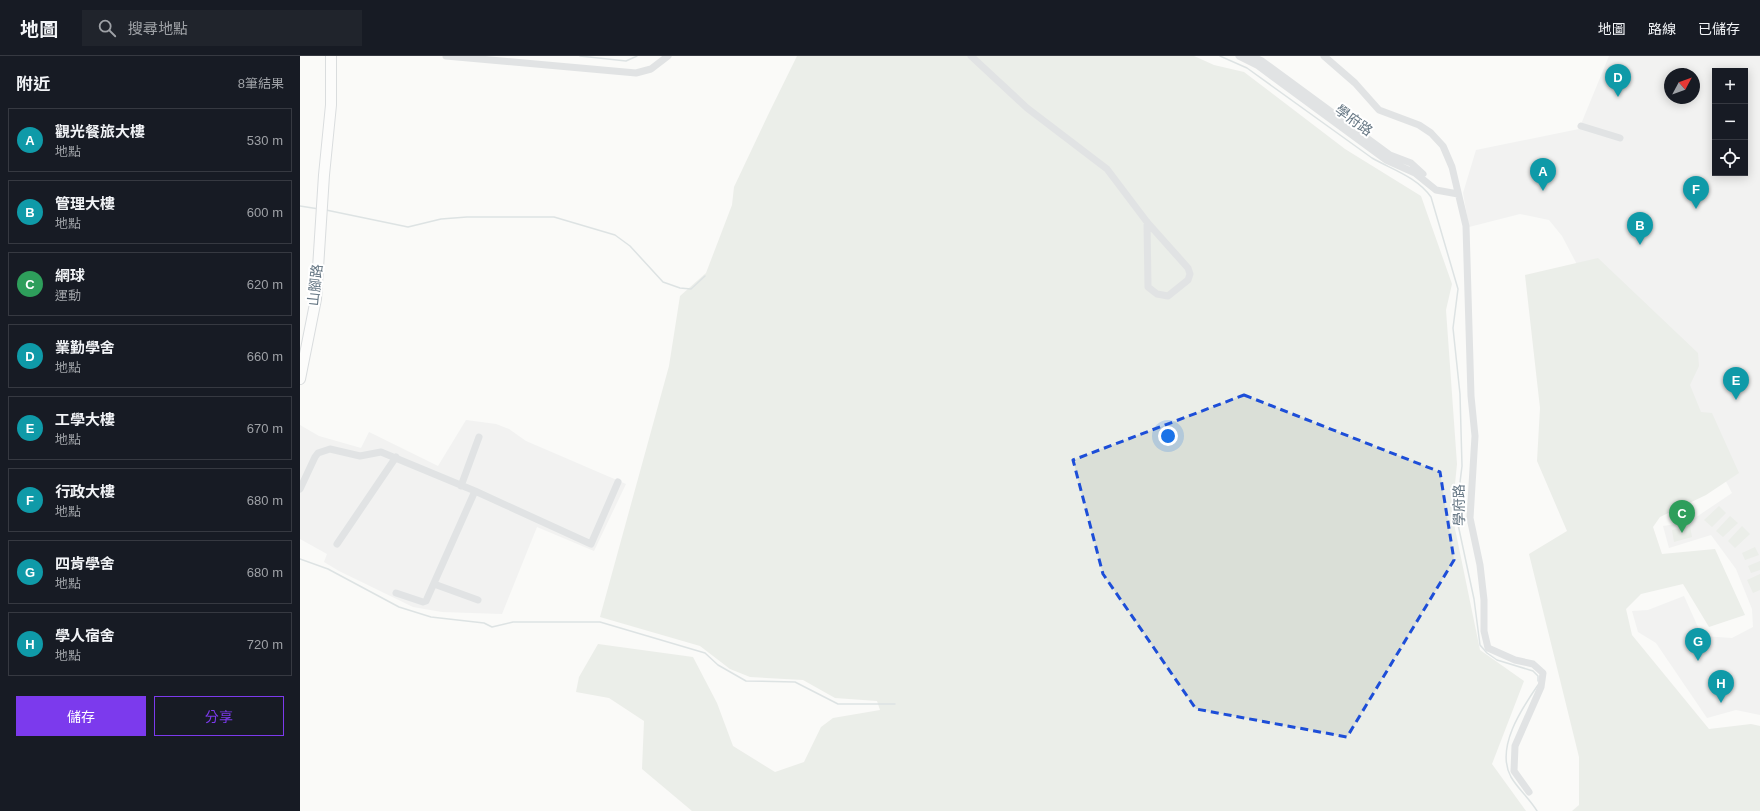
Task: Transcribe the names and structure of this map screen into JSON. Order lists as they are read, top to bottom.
{
  "streets": {
    "main road": ["山腳路"],
    "street": ["學府路"]
  },
  "north": "top right",
  "page": {
    "header": "地圖",
    "search": "搜尋地點",
    "nav": ["地圖", "路線", "已儲存"],
    "heading": ["附近", "8筆結果"],
    "pins": [
      "D",
      "A",
      "F",
      "B",
      "E",
      "C",
      "G",
      "H"
    ],
    "map_buttons": ["+", "−"],
    "list": [
      {
        "mark": "A",
        "name": "觀光餐旅大樓",
        "note": "地點",
        "value": "530 m"
      },
      {
        "mark": "B",
        "name": "管理大樓",
        "note": "地點",
        "value": "600 m"
      },
      {
        "mark": "C",
        "name": "網球",
        "note": "運動",
        "value": "620 m"
      },
      {
        "mark": "D",
        "name": "業勤學舍",
        "note": "地點",
        "value": "660 m"
      },
      {
        "mark": "E",
        "name": "工學大樓",
        "note": "地點",
        "value": "670 m"
      },
      {
        "mark": "F",
        "name": "行政大樓",
        "note": "地點",
        "value": "680 m"
      },
      {
        "mark": "G",
        "name": "四肯學舍",
        "note": "地點",
        "value": "680 m"
      },
      {
        "mark": "H",
        "name": "學人宿舍",
        "note": "地點",
        "value": "720 m"
      }
    ],
    "buttons": ["儲存", "分享"]
  }
}
